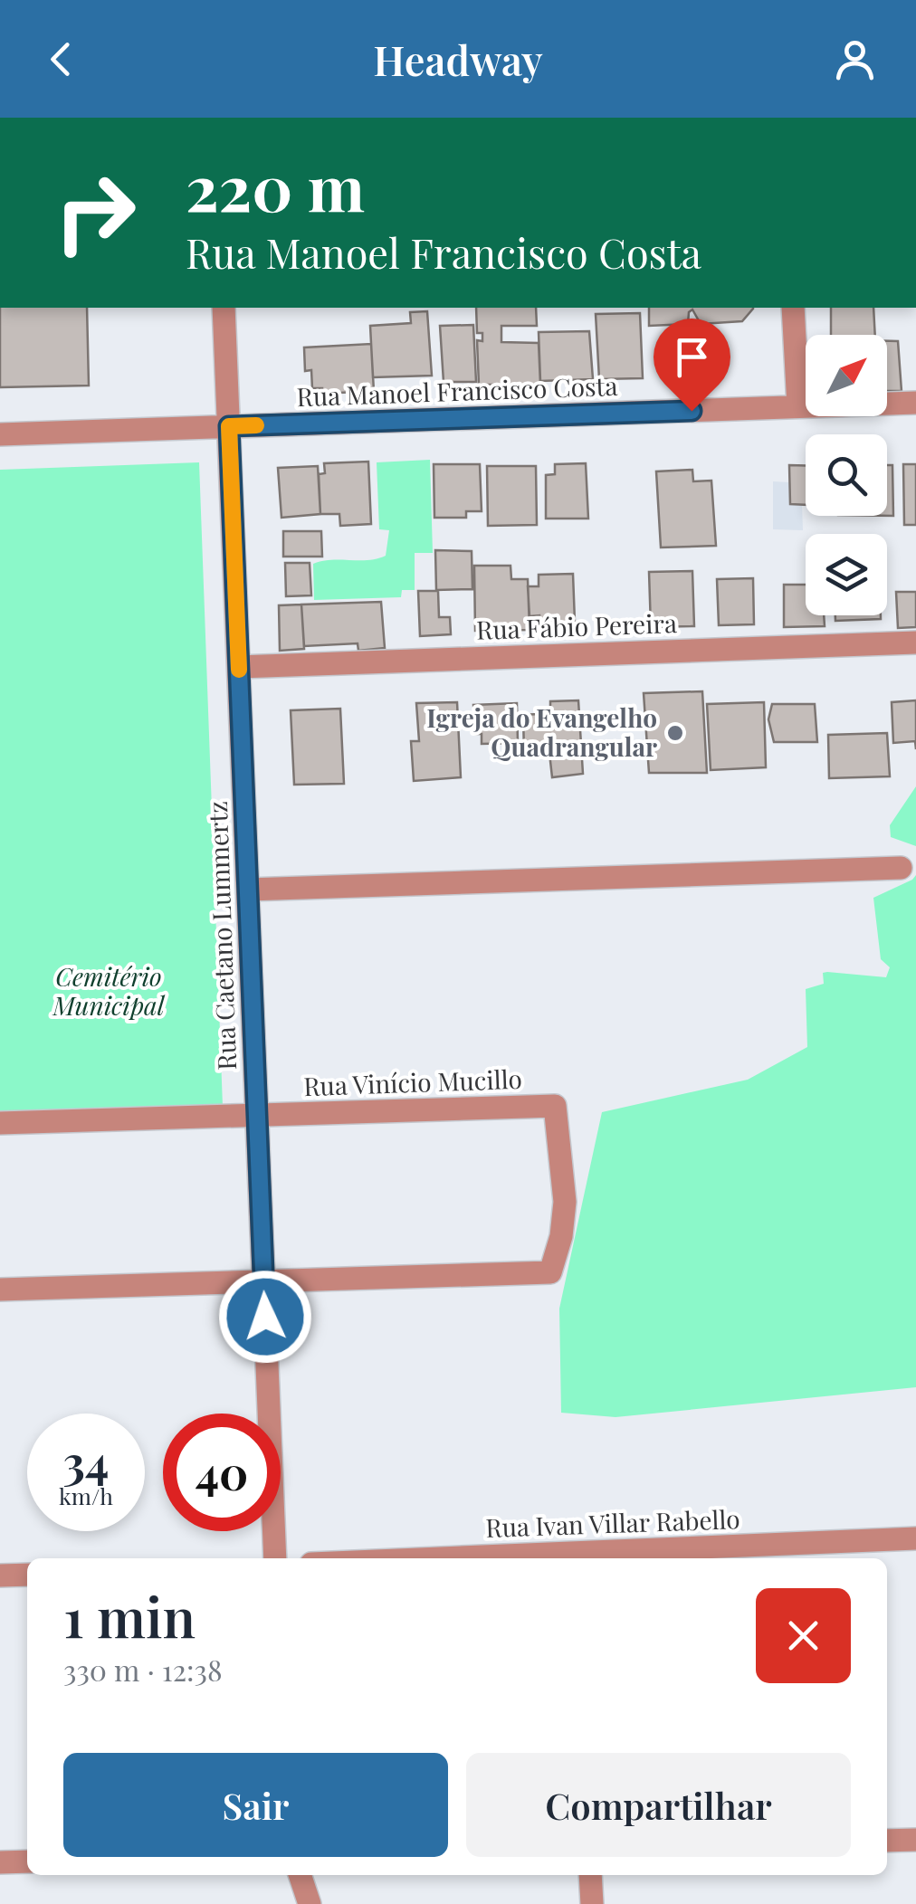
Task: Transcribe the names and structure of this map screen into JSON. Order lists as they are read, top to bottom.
{
  "streets": {
    "street": [
      "Rua Manoel Francisco Costa",
      "Rua Fábio Pereira",
      "Rua Caetano Lummertz",
      "Rua Vinício Mucillo",
      "Rua Ivan Villar Rabello"
    ]
  },
  "crossings": [
    ["Rua Manoel Francisco Costa", "Rua Caetano Lummertz"],
    ["Rua Fábio Pereira", "Rua Caetano Lummertz"],
    ["Rua Caetano Lummertz", "Rua Vinício Mucillo"]
  ],
  "parks": ["Cemitério Municipal"],
  "places": ["Igreja do Evangelho Quadrangular"],
  "north": "top right",
  "page": {
    "header": "Headway",
    "turn": ["220 m", "Rua Manoel Francisco Costa"],
    "speed": "34 km/h",
    "limit": "40",
    "heading": ["1 min", "330 m · 12:38"],
    "buttons": ["Sair", "Compartilhar"]
  }
}
